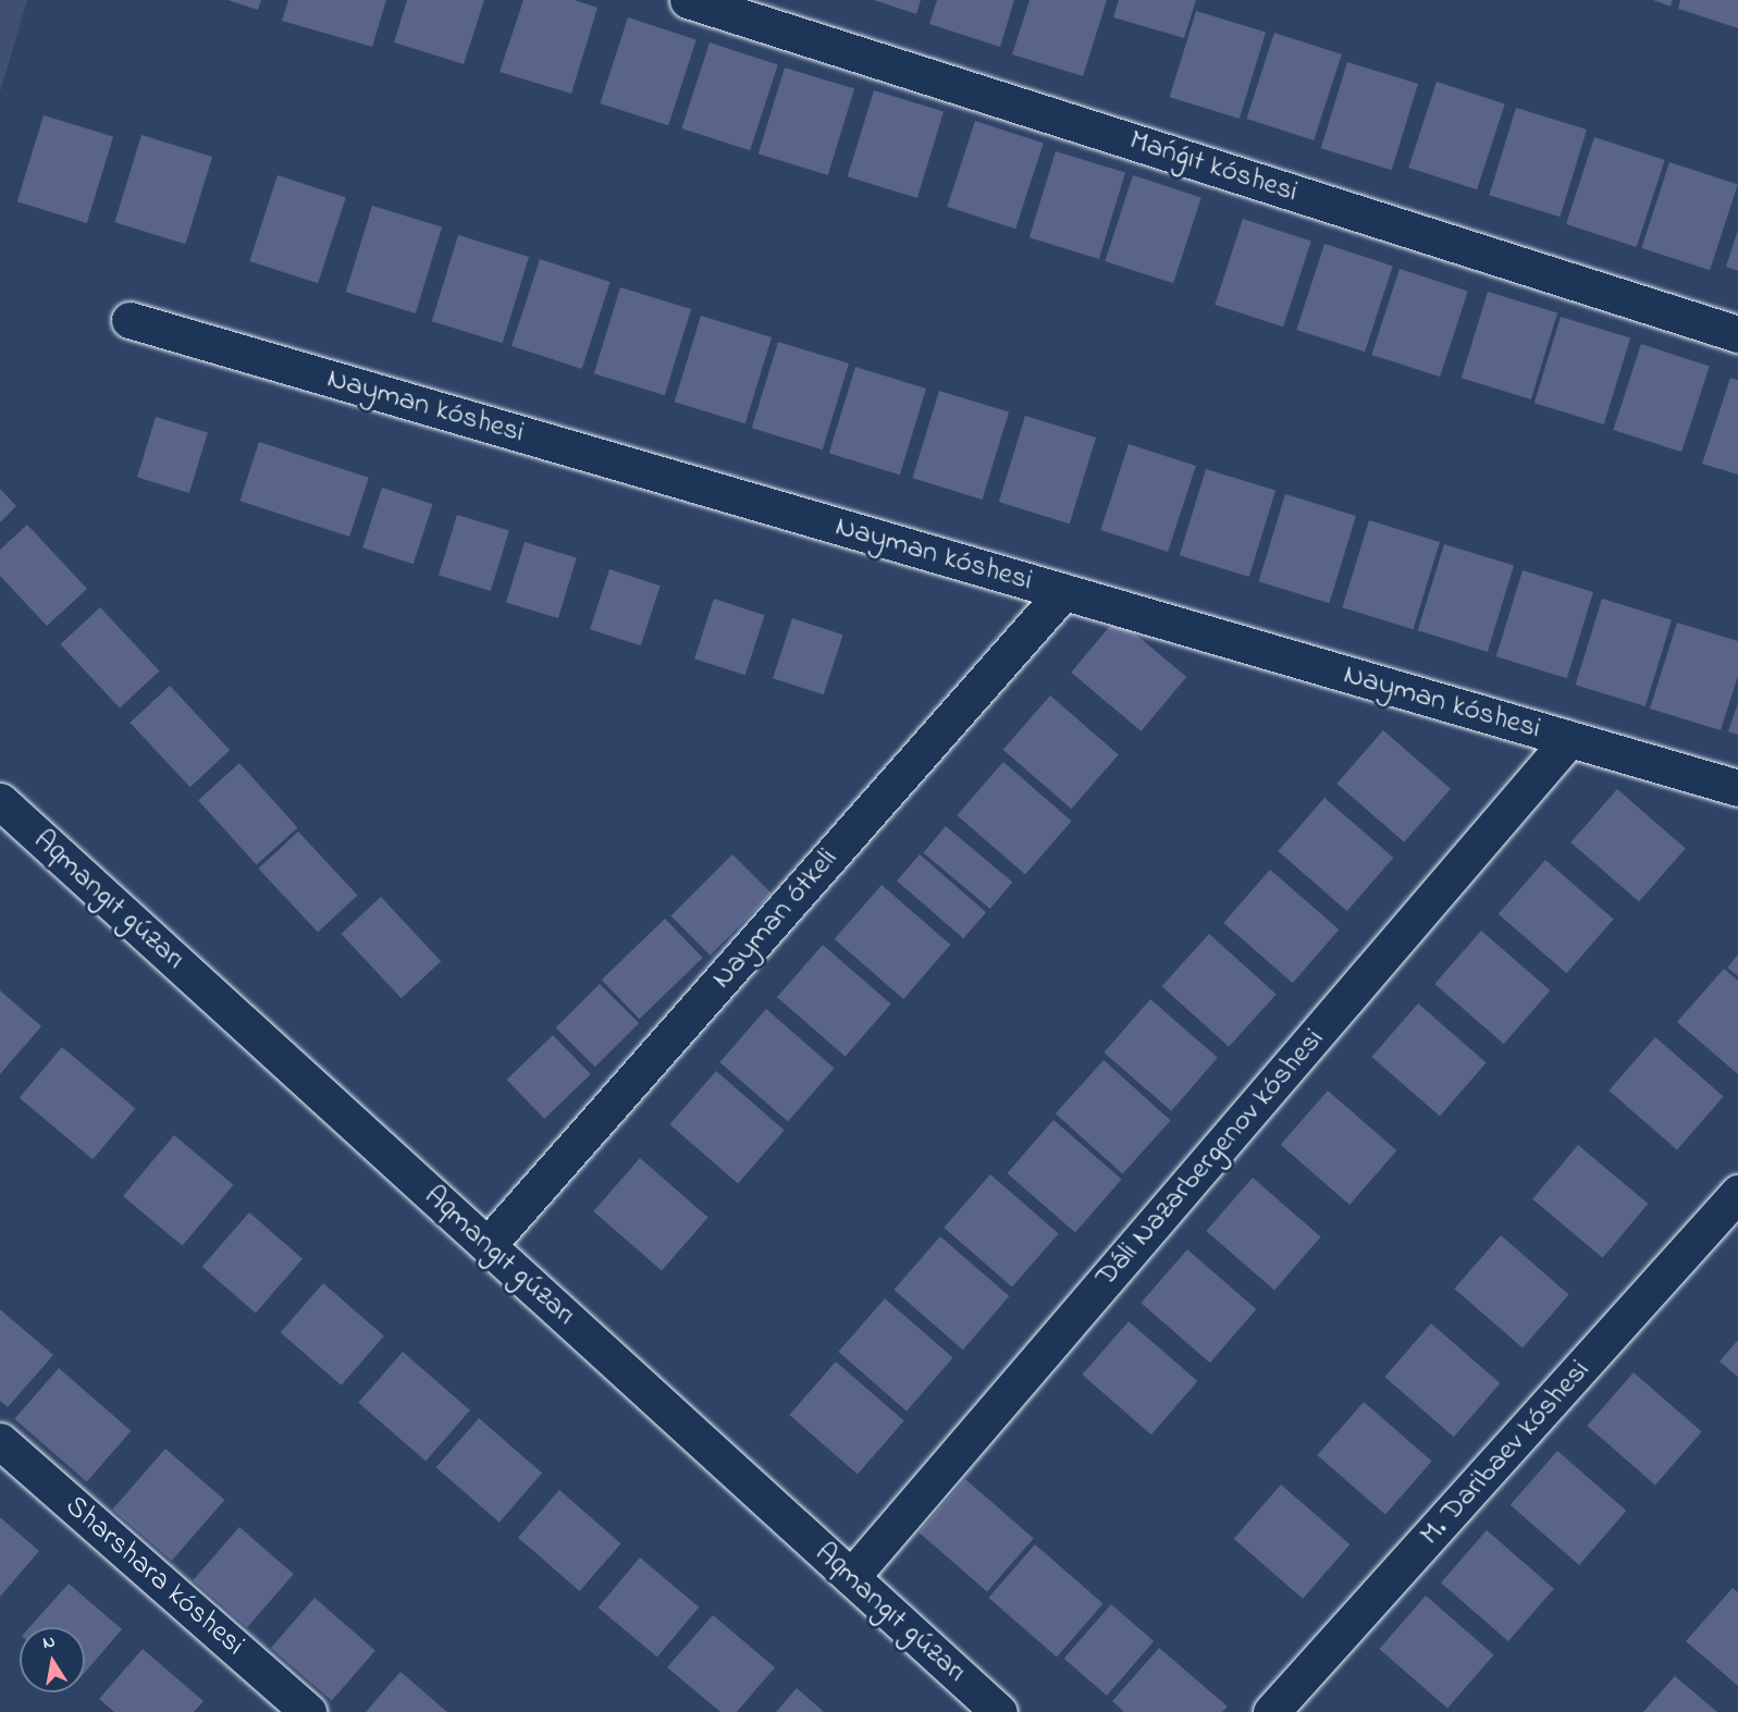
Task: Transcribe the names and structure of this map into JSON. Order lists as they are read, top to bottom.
{
  "streets": {
    "street": [
      "Mańǵıt kóshesi",
      "Nayman kóshesi",
      "Aqmangıt gúzarı",
      "Nayman ótkeli",
      "Dáli Nazarbergenov kóshesi",
      "M. Daribaev kóshesi",
      "Sharshara kóshesi"
    ]
  },
  "crossings": [
    ["Nayman kóshesi", "Nayman ótkeli"],
    ["Nayman kóshesi", "Dáli Nazarbergenov kóshesi"],
    ["Aqmangıt gúzarı", "Nayman ótkeli"],
    ["Aqmangıt gúzarı", "Dáli Nazarbergenov kóshesi"]
  ],
  "north": "top"
}
